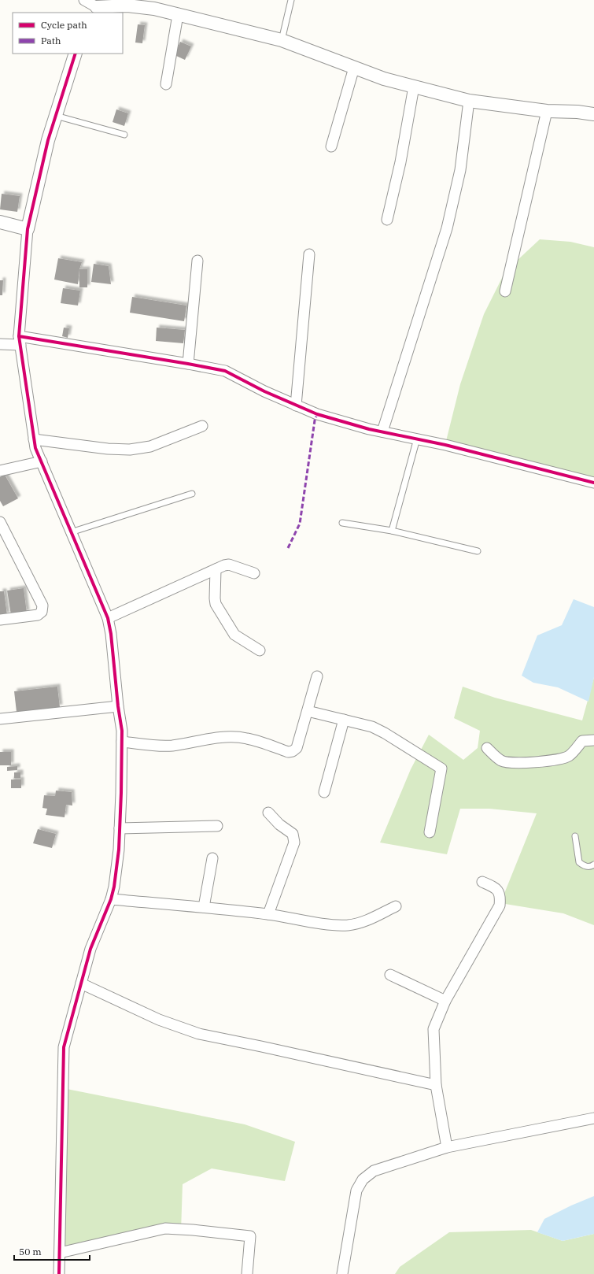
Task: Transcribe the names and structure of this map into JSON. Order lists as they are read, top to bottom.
{
  "legend": ["Cycle path", "Path"],
  "scale_bar": "50 m"
}
